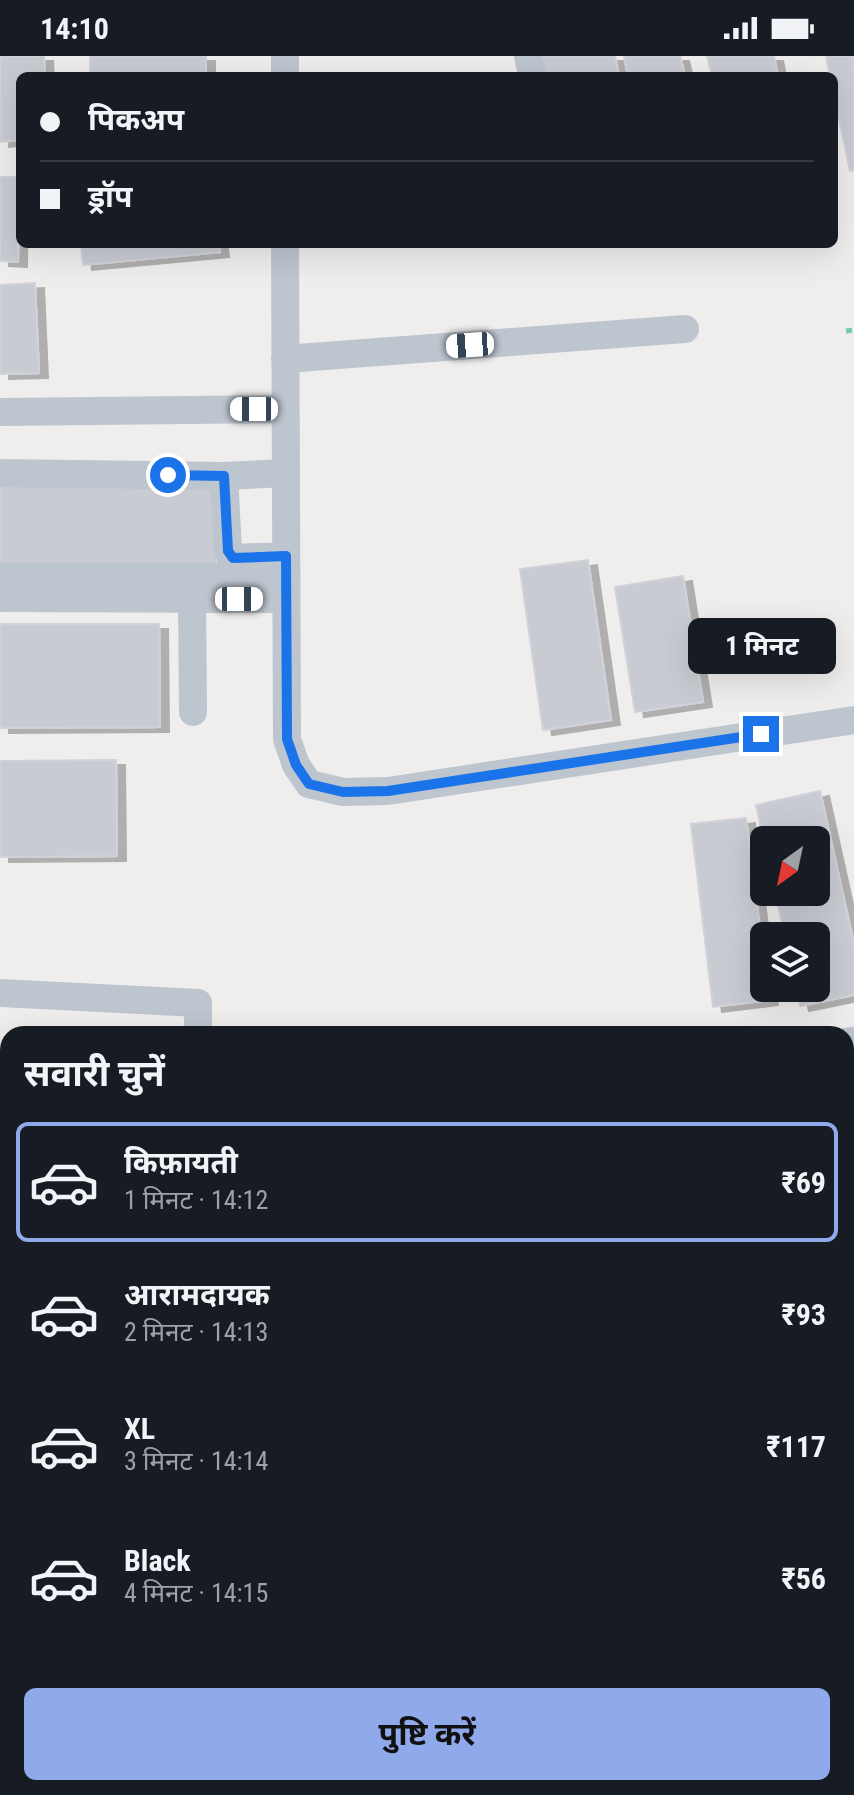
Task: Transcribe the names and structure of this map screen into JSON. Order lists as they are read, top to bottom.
{
  "north": "bottom left",
  "page": {
    "status": "14:10",
    "banner": ["पिकअप", "ड्रॉप"],
    "bubble": "1 मिनट",
    "heading": "सवारी चुनें",
    "list": [
      {
        "name": "किफ़ायती",
        "note": "1 मिनट · 14:12",
        "value": "₹69"
      },
      {
        "name": "आरामदायक",
        "note": "2 मिनट · 14:13",
        "value": "₹93"
      },
      {
        "name": "XL",
        "note": "3 मिनट · 14:14",
        "value": "₹117"
      },
      {
        "name": "Black",
        "note": "4 मिनट · 14:15",
        "value": "₹56"
      }
    ],
    "buttons": "पुष्टि करें"
  }
}
